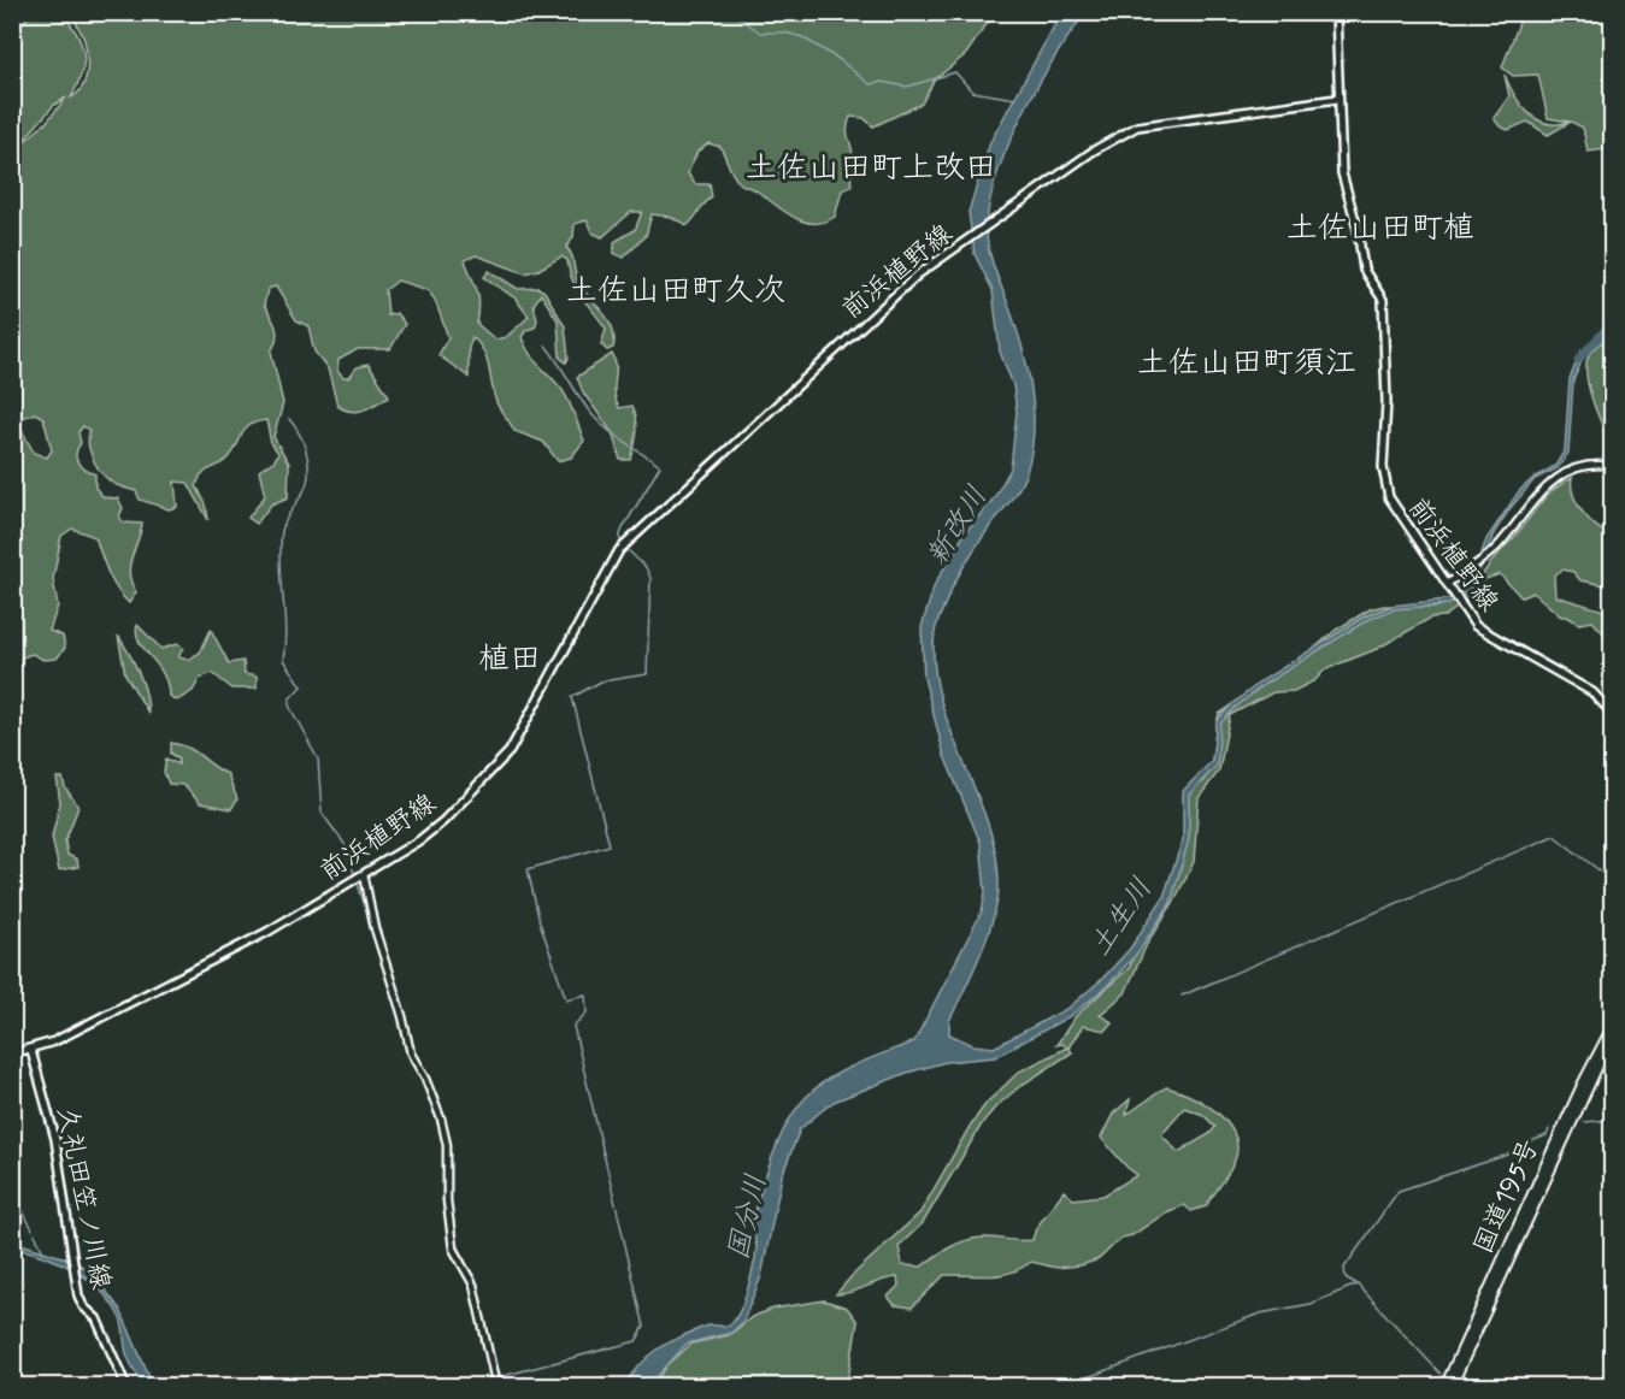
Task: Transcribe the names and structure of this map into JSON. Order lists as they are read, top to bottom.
{
  "streets": {
    "highway": ["国道195号"],
    "main road": ["前浜植野線", "久礼田笠ノ川線"]
  },
  "crossings": [
    ["前浜植野線", "久礼田笠ノ川線"]
  ],
  "districts": [
    "土佐山田町上改田",
    "土佐山田町植",
    "土佐山田町久次",
    "土佐山田町須江",
    "植田"
  ],
  "water": ["新改川", "土生川", "国分川"]
}
